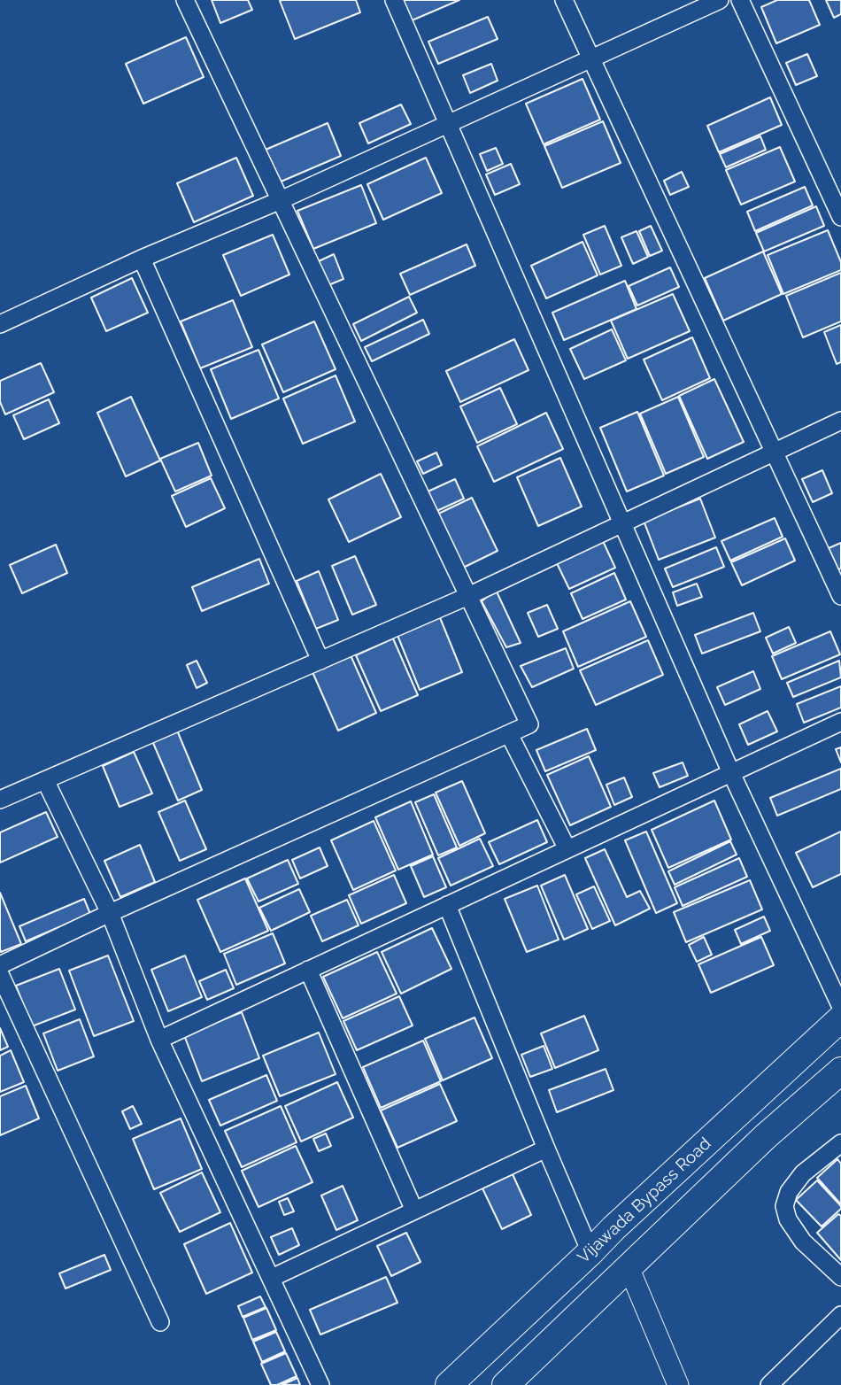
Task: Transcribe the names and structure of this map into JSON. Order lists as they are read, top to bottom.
{
  "streets": {
    "main road": ["Vijawada Bypass Road"]
  }
}
